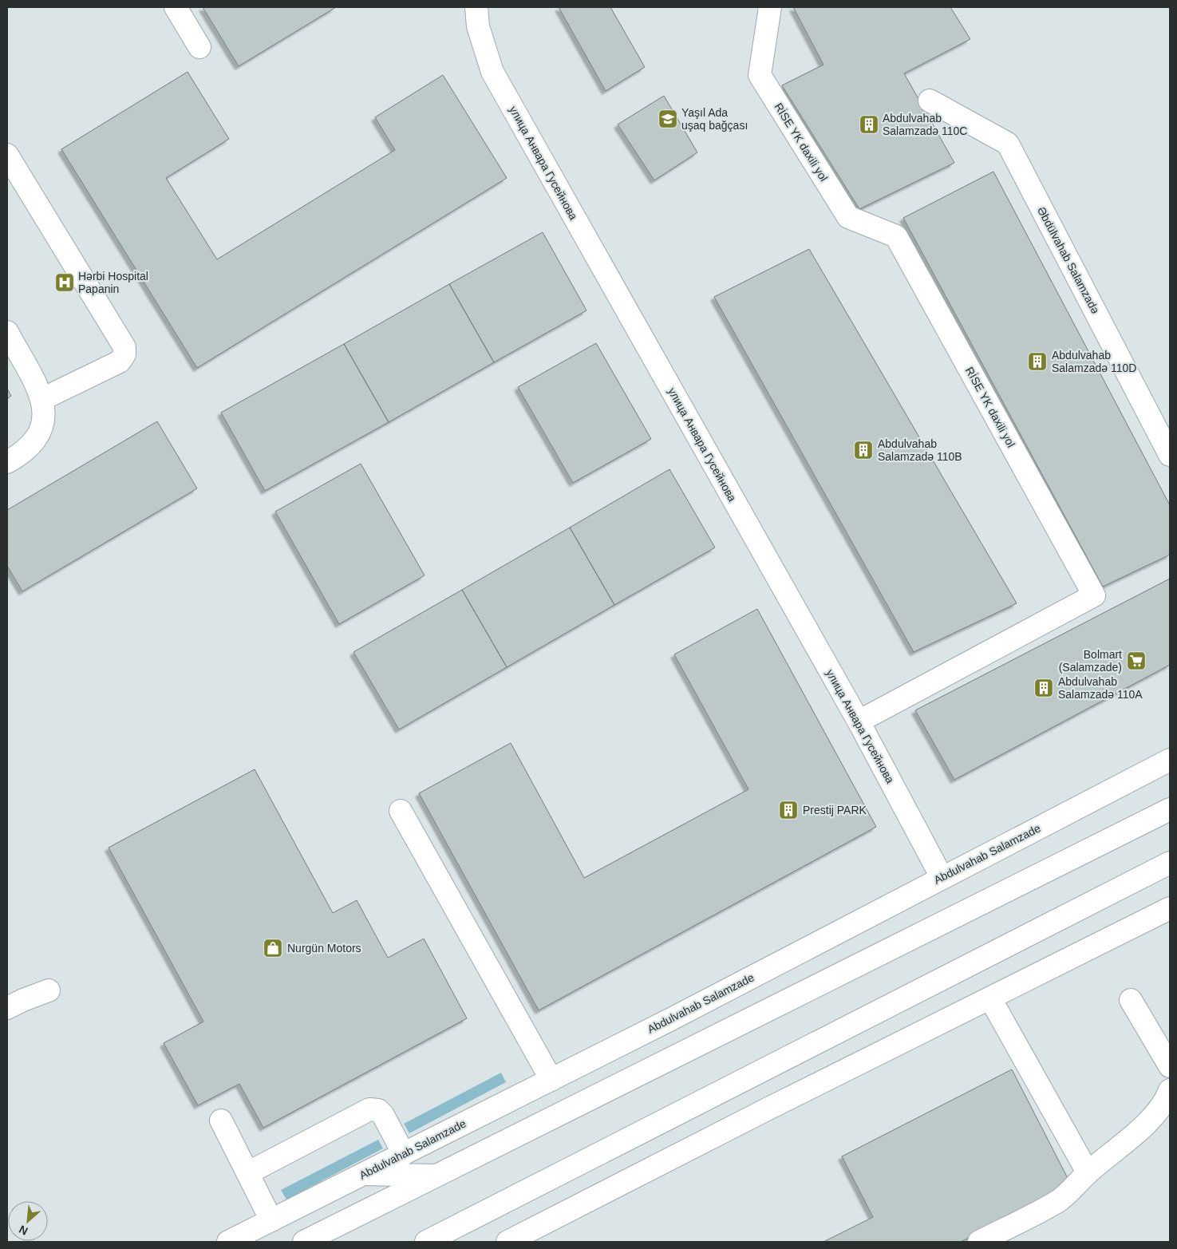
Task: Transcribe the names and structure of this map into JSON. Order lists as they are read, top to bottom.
{
  "streets": {
    "main road": [
      "RİSE YK daxili yol",
      "улица Анвара Гусейнова",
      "Əbdülvahab Salamzadə",
      "Abdulvahab Salamzade"
    ]
  },
  "crossings": [
    ["RİSE YK daxili yol", "улица Анвара Гусейнова"],
    ["улица Анвара Гусейнова", "Abdulvahab Salamzade"]
  ],
  "places": {
    "school or university": ["Yaşıl Ada uşaq bağçası"],
    "building": [
      "Abdulvahab Salamzadə 110C",
      "Abdulvahab Salamzadə 110D",
      "Abdulvahab Salamzadə 110B",
      "Abdulvahab Salamzadə 110A",
      "Prestij PARK"
    ],
    "hospital": ["Hərbi Hospital Papanin"],
    "supermarket": ["Bolmart (Salamzade)"],
    "shop": ["Nurgün Motors"]
  },
  "north": "bottom left"
}
